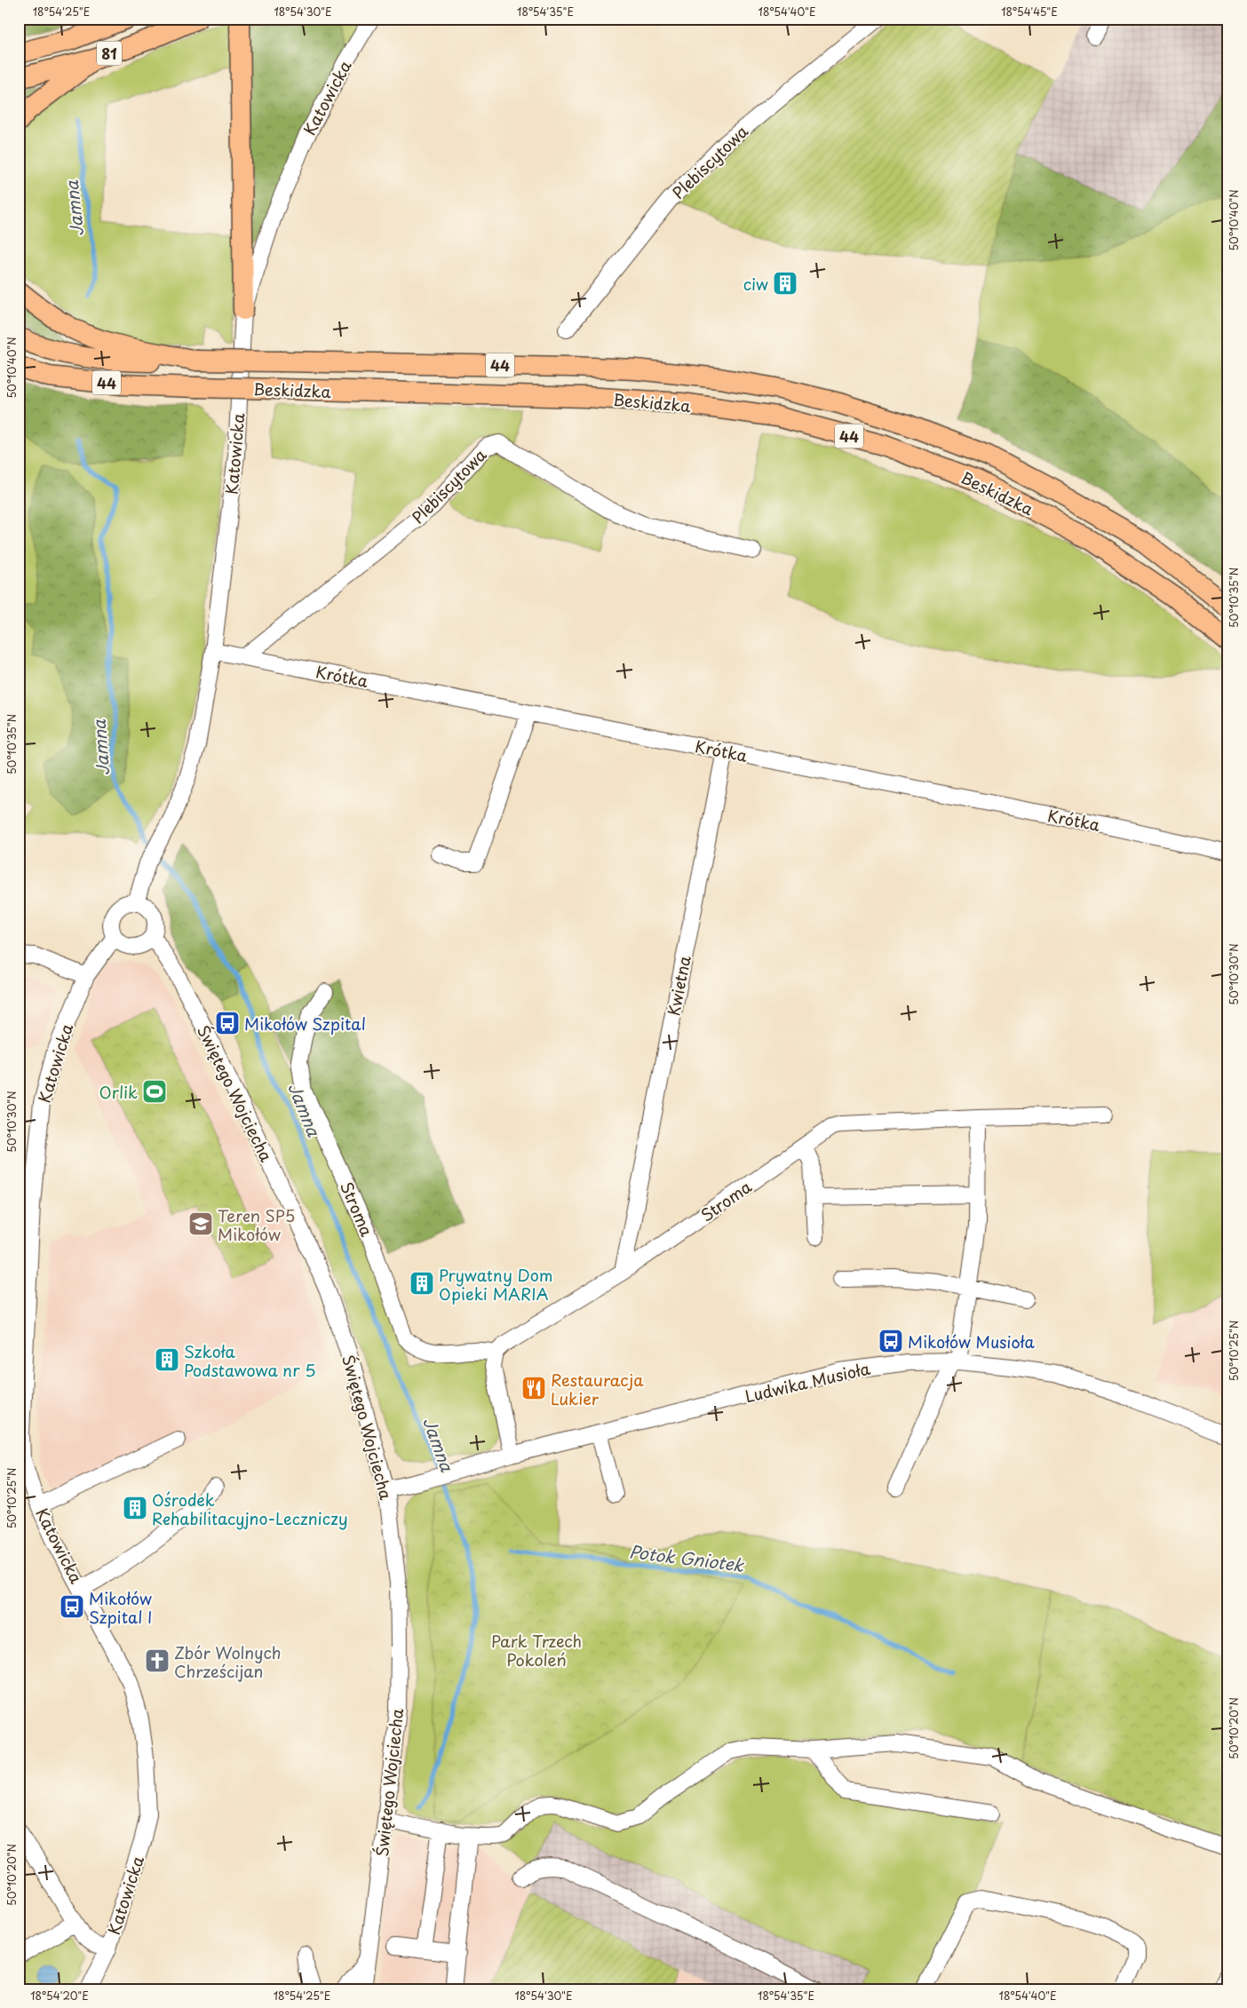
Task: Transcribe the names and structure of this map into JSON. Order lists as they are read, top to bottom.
{
  "streets": {
    "main road": ["81", "44", "Beskidzka"],
    "street": [
      "Katowicka",
      "Plebiscytowa",
      "Krótka",
      "Kwietna",
      "Świętego Wojciecha",
      "Stroma",
      "Ludwika Musioła"
    ]
  },
  "crossings": [
    ["Katowicka", "Krótka"],
    ["Katowicka", "Świętego Wojciecha"],
    ["Plebiscytowa", "Krótka"],
    ["44", "Beskidzka"],
    ["Krótka", "Kwietna"],
    ["Kwietna", "Stroma"],
    ["Świętego Wojciecha", "Ludwika Musioła"]
  ],
  "water": ["Jamna", "Potok Gniotek"],
  "parks": ["Park Trzech Pokoleń"],
  "places": {
    "building": [
      "ciw",
      "Prywatny Dom Opieki MARIA",
      "Szkoła Podstawowa nr 5",
      "Ośrodek Rehabilitacyjno-Leczniczy"
    ],
    "bus stop": ["Mikołów Szpital", "Mikołów Musioła", "Mikołów Szpital I"],
    "sports": ["Orlik"],
    "school or university": ["Teren SP5 Mikołów"],
    "restaurant": ["Restauracja Lukier"],
    "church": ["Zbór Wolnych Chrześcijan"]
  },
  "coordinates": [
    "18°54'25\"E",
    "18°54'30\"E",
    "18°54'35\"E",
    "18°54'40\"E",
    "18°54'45\"E",
    "50°10'40\"N",
    "50°10'35\"N",
    "50°10'30\"N",
    "50°10'25\"N",
    "50°10'20\"N",
    "18°54'20\"E"
  ]
}
